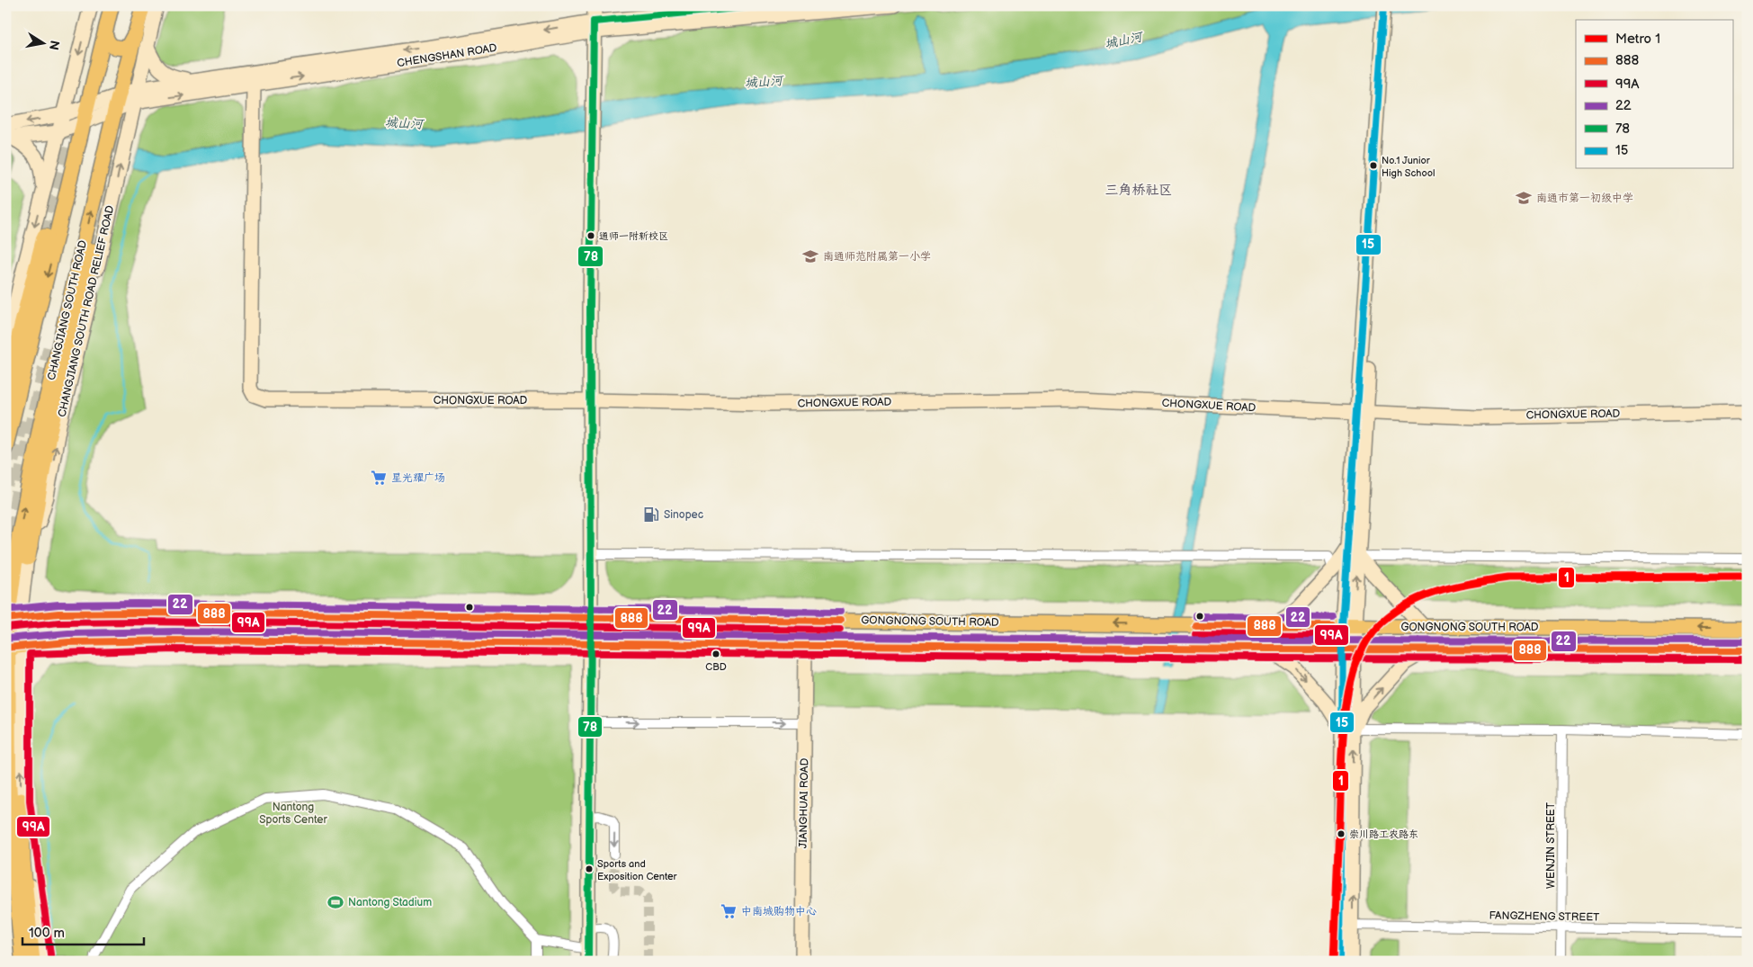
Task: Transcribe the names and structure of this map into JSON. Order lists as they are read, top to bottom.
{
  "streets": {
    "main road": ["CHANGJIANG SOUTH ROAD", "GONGNONG SOUTH ROAD"],
    "street": [
      "CHENGSHAN ROAD",
      "CHANGJIANG SOUTH ROAD RELIEF ROAD",
      "CHONGXUE ROAD",
      "JIANGHUAI ROAD",
      "WENJIN STREET",
      "FANGZHENG STREET"
    ]
  },
  "crossings": [
    ["CHENGSHAN ROAD", "CHANGJIANG SOUTH ROAD"],
    ["CHENGSHAN ROAD", "CHANGJIANG SOUTH ROAD RELIEF ROAD"],
    ["CHENGSHAN ROAD", "CHONGXUE ROAD"],
    ["CHANGJIANG SOUTH ROAD", "CHANGJIANG SOUTH ROAD RELIEF ROAD"],
    ["CHANGJIANG SOUTH ROAD", "GONGNONG SOUTH ROAD"],
    ["CHANGJIANG SOUTH ROAD RELIEF ROAD", "GONGNONG SOUTH ROAD"],
    ["GONGNONG SOUTH ROAD", "JIANGHUAI ROAD"],
    ["WENJIN STREET", "FANGZHENG STREET"]
  ],
  "districts": ["三角桥社区"],
  "water": ["城山河"],
  "parks": ["Nantong Sports Center"],
  "places": {
    "other": [
      "No.1 Junior High School",
      "通师一附新校区",
      "CBD",
      "崇川路工农路东",
      "Sports and Exposition Center"
    ],
    "school or university": ["南通市第一初级中学", "南通师范附属第一小学"],
    "supermarket": ["星光耀广场", "中南城购物中心"],
    "fuel station": ["Sinopec"],
    "sports": ["Nantong Stadium"]
  },
  "lines": [
    "transit line 78",
    "transit line 15",
    "metro line 1",
    "transit line 22",
    "transit line 888",
    "transit line 99A"
  ],
  "legend": [
    "Metro 1",
    "888",
    "99A",
    "22",
    "78",
    "15"
  ],
  "scale_bar": "100 m",
  "north": "right"
}
